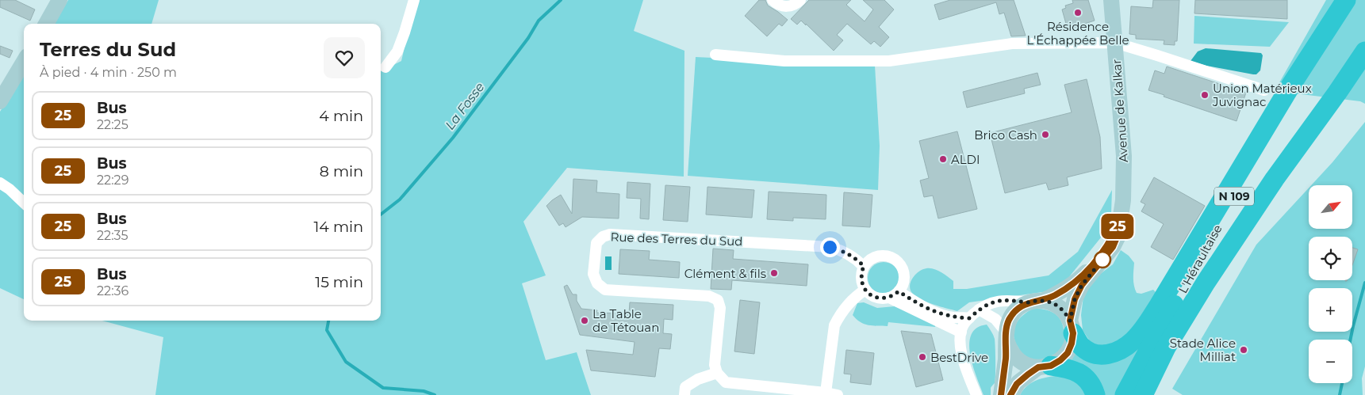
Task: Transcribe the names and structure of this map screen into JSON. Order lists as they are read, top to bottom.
{
  "streets": {
    "highway": ["N 109", "L'Héraultaise"],
    "street": ["Avenue de Kalkar", "Rue des Terres du Sud"]
  },
  "water": ["La Fosse"],
  "places": [
    "Résidence L'Échappée Belle",
    "Union Matérieux Juvignac",
    "Brico Cash",
    "ALDI",
    "Clément & fils",
    "La Table de Tétouan",
    "Stade Alice Milliat",
    "BestDrive"
  ],
  "lines": ["bus line 25"],
  "north": "top right",
  "page": {
    "on_map": "25",
    "heading": ["Terres du Sud", "À pied · 4 min · 250 m"],
    "list": [
      {
        "mark": "25",
        "name": "Bus",
        "note": "22:25",
        "value": "4 min"
      },
      {
        "mark": "25",
        "name": "Bus",
        "note": "22:29",
        "value": "8 min"
      },
      {
        "mark": "25",
        "name": "Bus",
        "note": "22:35",
        "value": "14 min"
      },
      {
        "mark": "25",
        "name": "Bus",
        "note": "22:36",
        "value": "15 min"
      }
    ],
    "map_buttons": ["+", "−"]
  }
}
